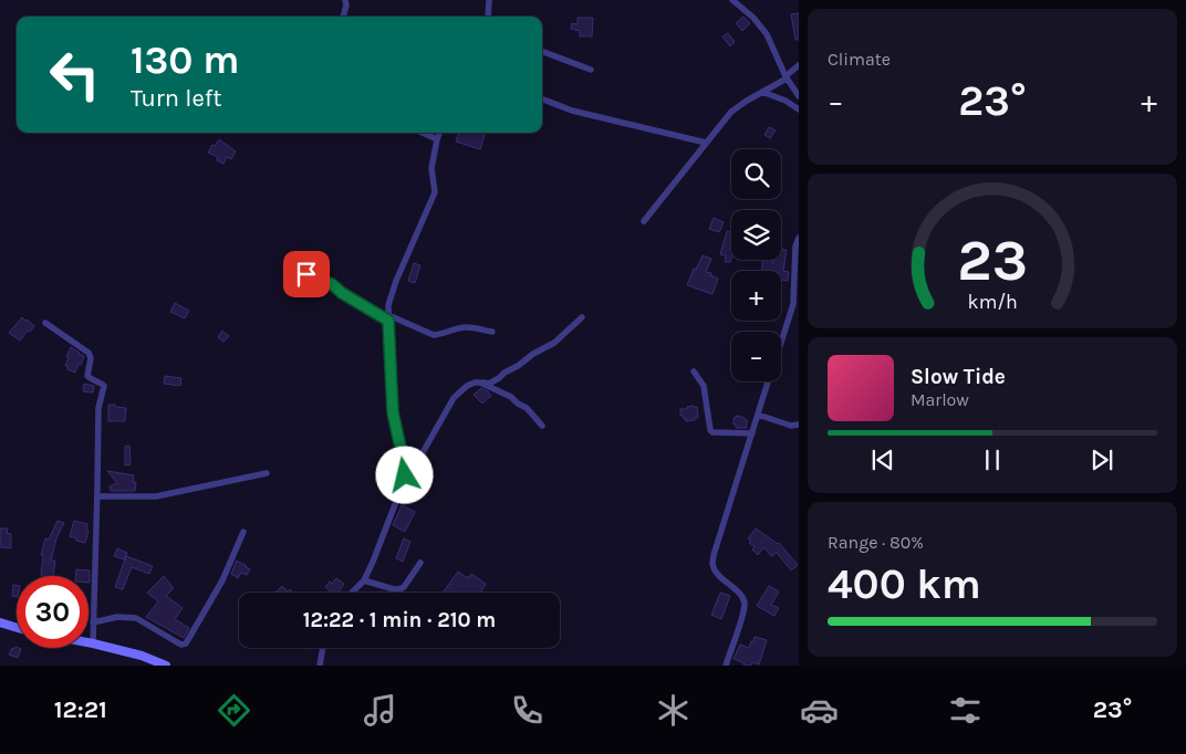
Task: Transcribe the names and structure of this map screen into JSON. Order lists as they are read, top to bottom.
{
  "page": {
    "tile": [
      "Climate",
      ["Range · 80%", "400 km"]
    ],
    "turn": ["130 m", "Turn left"],
    "heat": ["−", "23°", "+"],
    "map_buttons": ["+", "−"],
    "song": ["Slow Tide", "Marlow"],
    "limit": "30",
    "trip": "12:22 · 1 min · 210 m",
    "tabs": ["12:21", "23°"],
    "gauge": ["23", "km/h"]
  }
}
